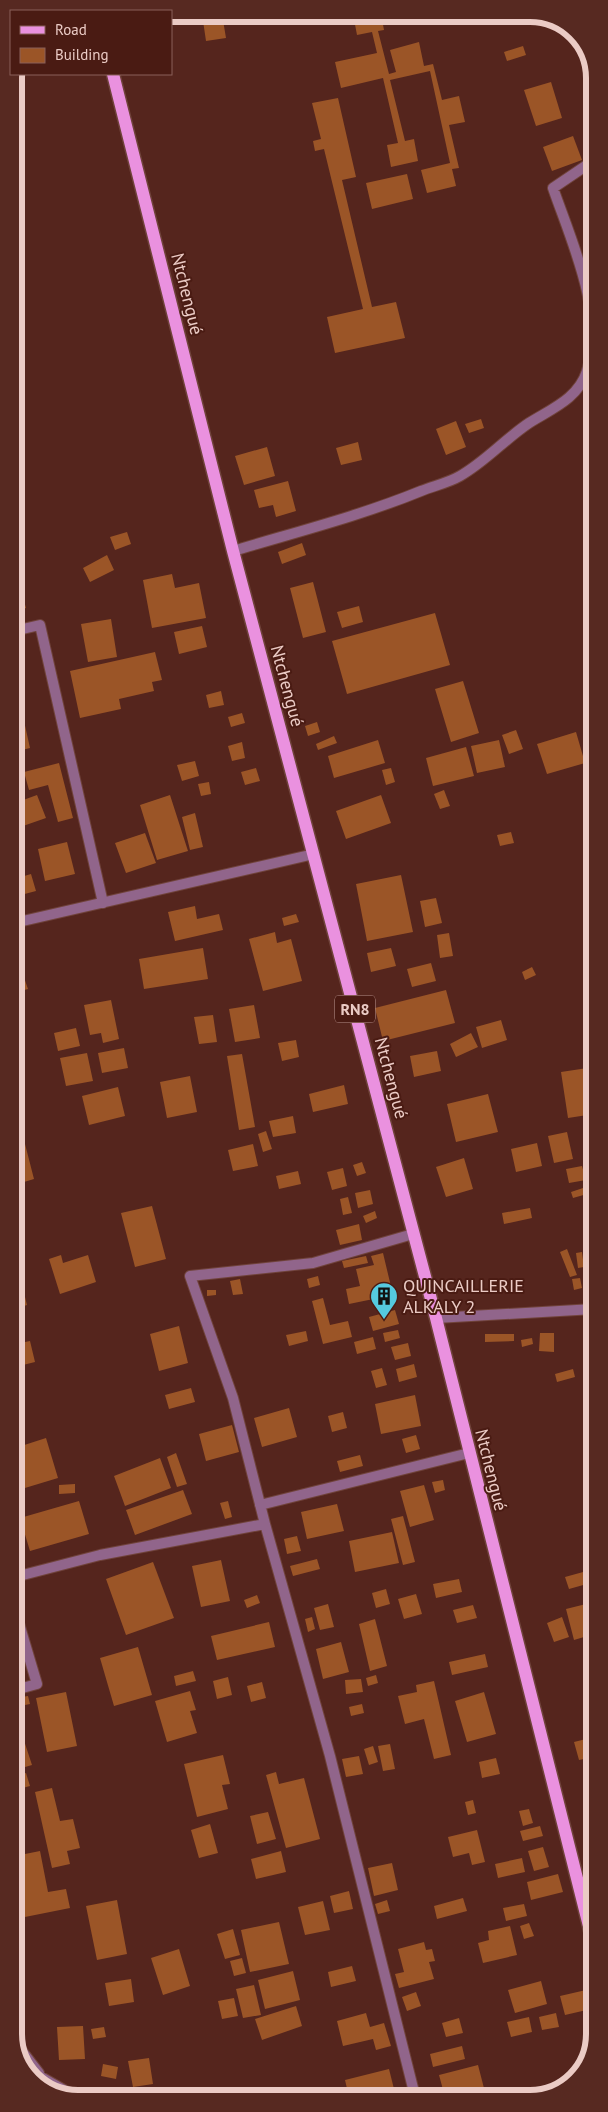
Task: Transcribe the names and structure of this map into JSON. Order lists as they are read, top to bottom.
{
  "streets": {
    "main road": ["Ntchengué", "RN8"]
  },
  "places": {
    "building": ["QUINCAILLERIE ALKALY 2"]
  },
  "legend": ["Road", "Building"]
}
